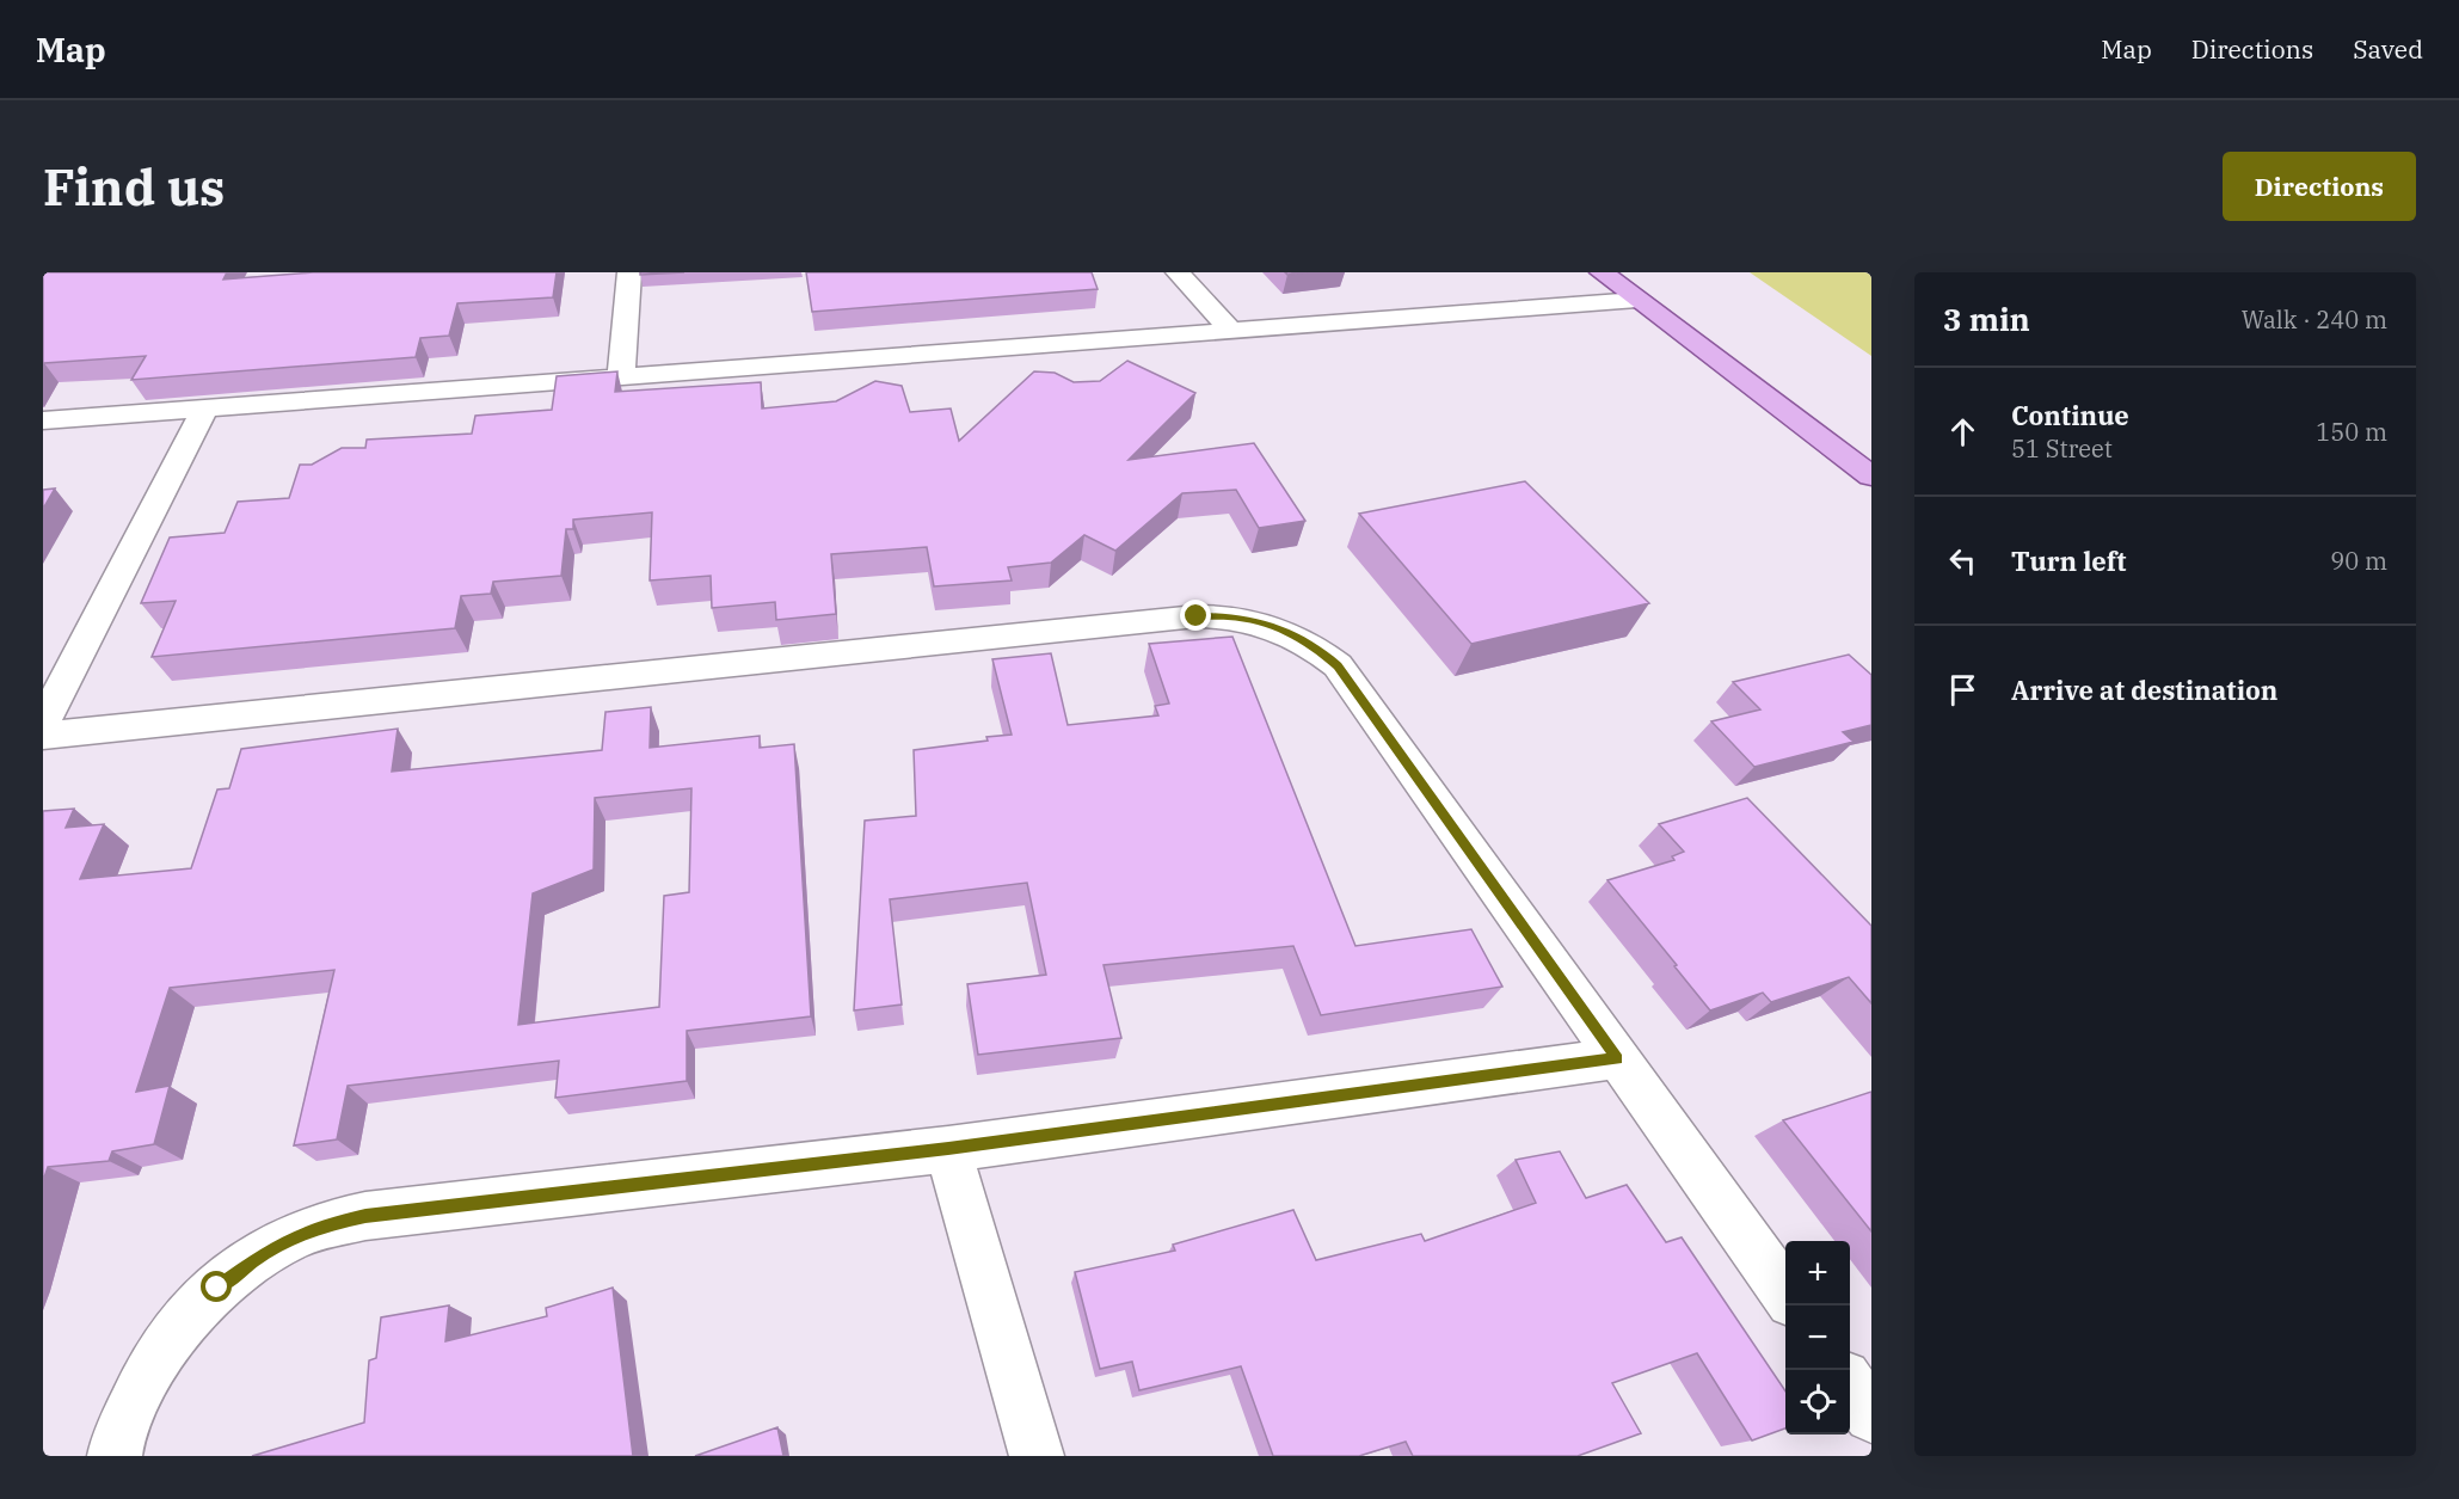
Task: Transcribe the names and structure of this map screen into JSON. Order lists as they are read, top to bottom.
{
  "page": {
    "header": "Map",
    "nav": ["Map", "Directions", "Saved"],
    "buttons": "Directions",
    "title": "Find us",
    "heading": ["3 min", "Walk · 240 m"],
    "list": [
      ["Continue", "51 Street", "150 m"],
      ["Turn left", "90 m"],
      "Arrive at destination"
    ],
    "map_buttons": ["+", "−"]
  }
}
